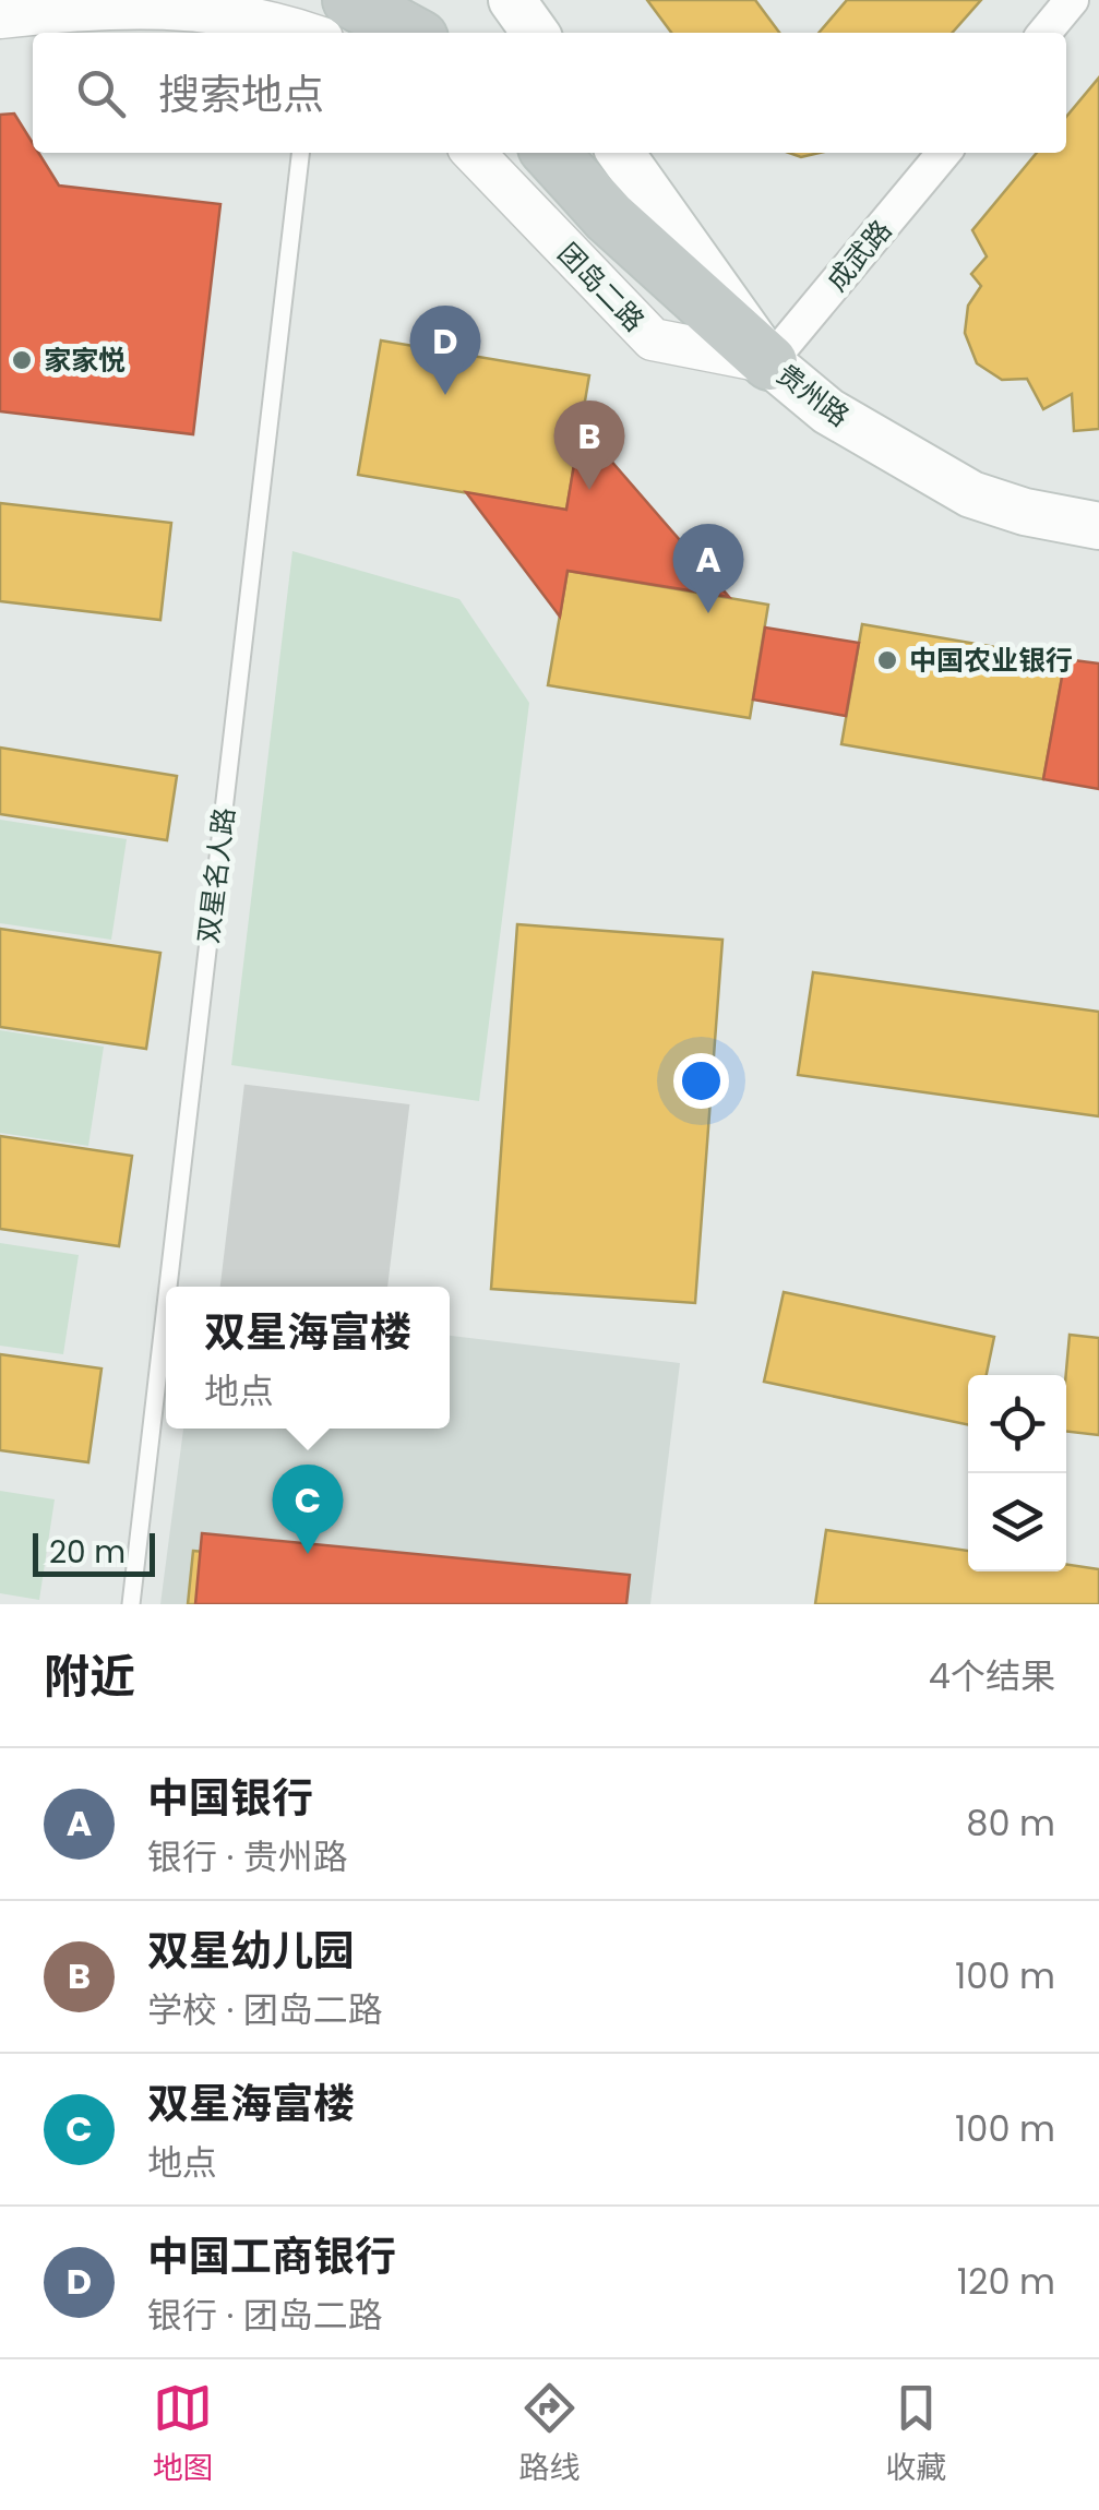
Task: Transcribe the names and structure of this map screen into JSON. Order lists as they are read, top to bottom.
{
  "streets": {
    "main road": ["贵州路"],
    "street": ["成武路", "团岛二路"],
    "lane": ["双星名人路"]
  },
  "crossings": [
    ["成武路", "团岛二路"],
    ["成武路", "贵州路"],
    ["团岛二路", "贵州路"]
  ],
  "places": ["家家悦", "中国农业银行"],
  "scale_bar": "20 m",
  "page": {
    "search": "搜索地点",
    "pins": [
      "D",
      "B",
      "A",
      "C"
    ],
    "popup": ["双星海富楼", "地点"],
    "scale": "20 m",
    "heading": ["附近", "4个结果"],
    "list": [
      {
        "mark": "A",
        "name": "中国银行",
        "note": "银行 · 贵州路",
        "value": "80 m"
      },
      {
        "mark": "B",
        "name": "双星幼儿园",
        "note": "学校 · 团岛二路",
        "value": "100 m"
      },
      {
        "mark": "C",
        "name": "双星海富楼",
        "note": "地点",
        "value": "100 m"
      },
      {
        "mark": "D",
        "name": "中国工商银行",
        "note": "银行 · 团岛二路",
        "value": "120 m"
      }
    ],
    "nav": ["地图", "路线", "收藏"]
  }
}
